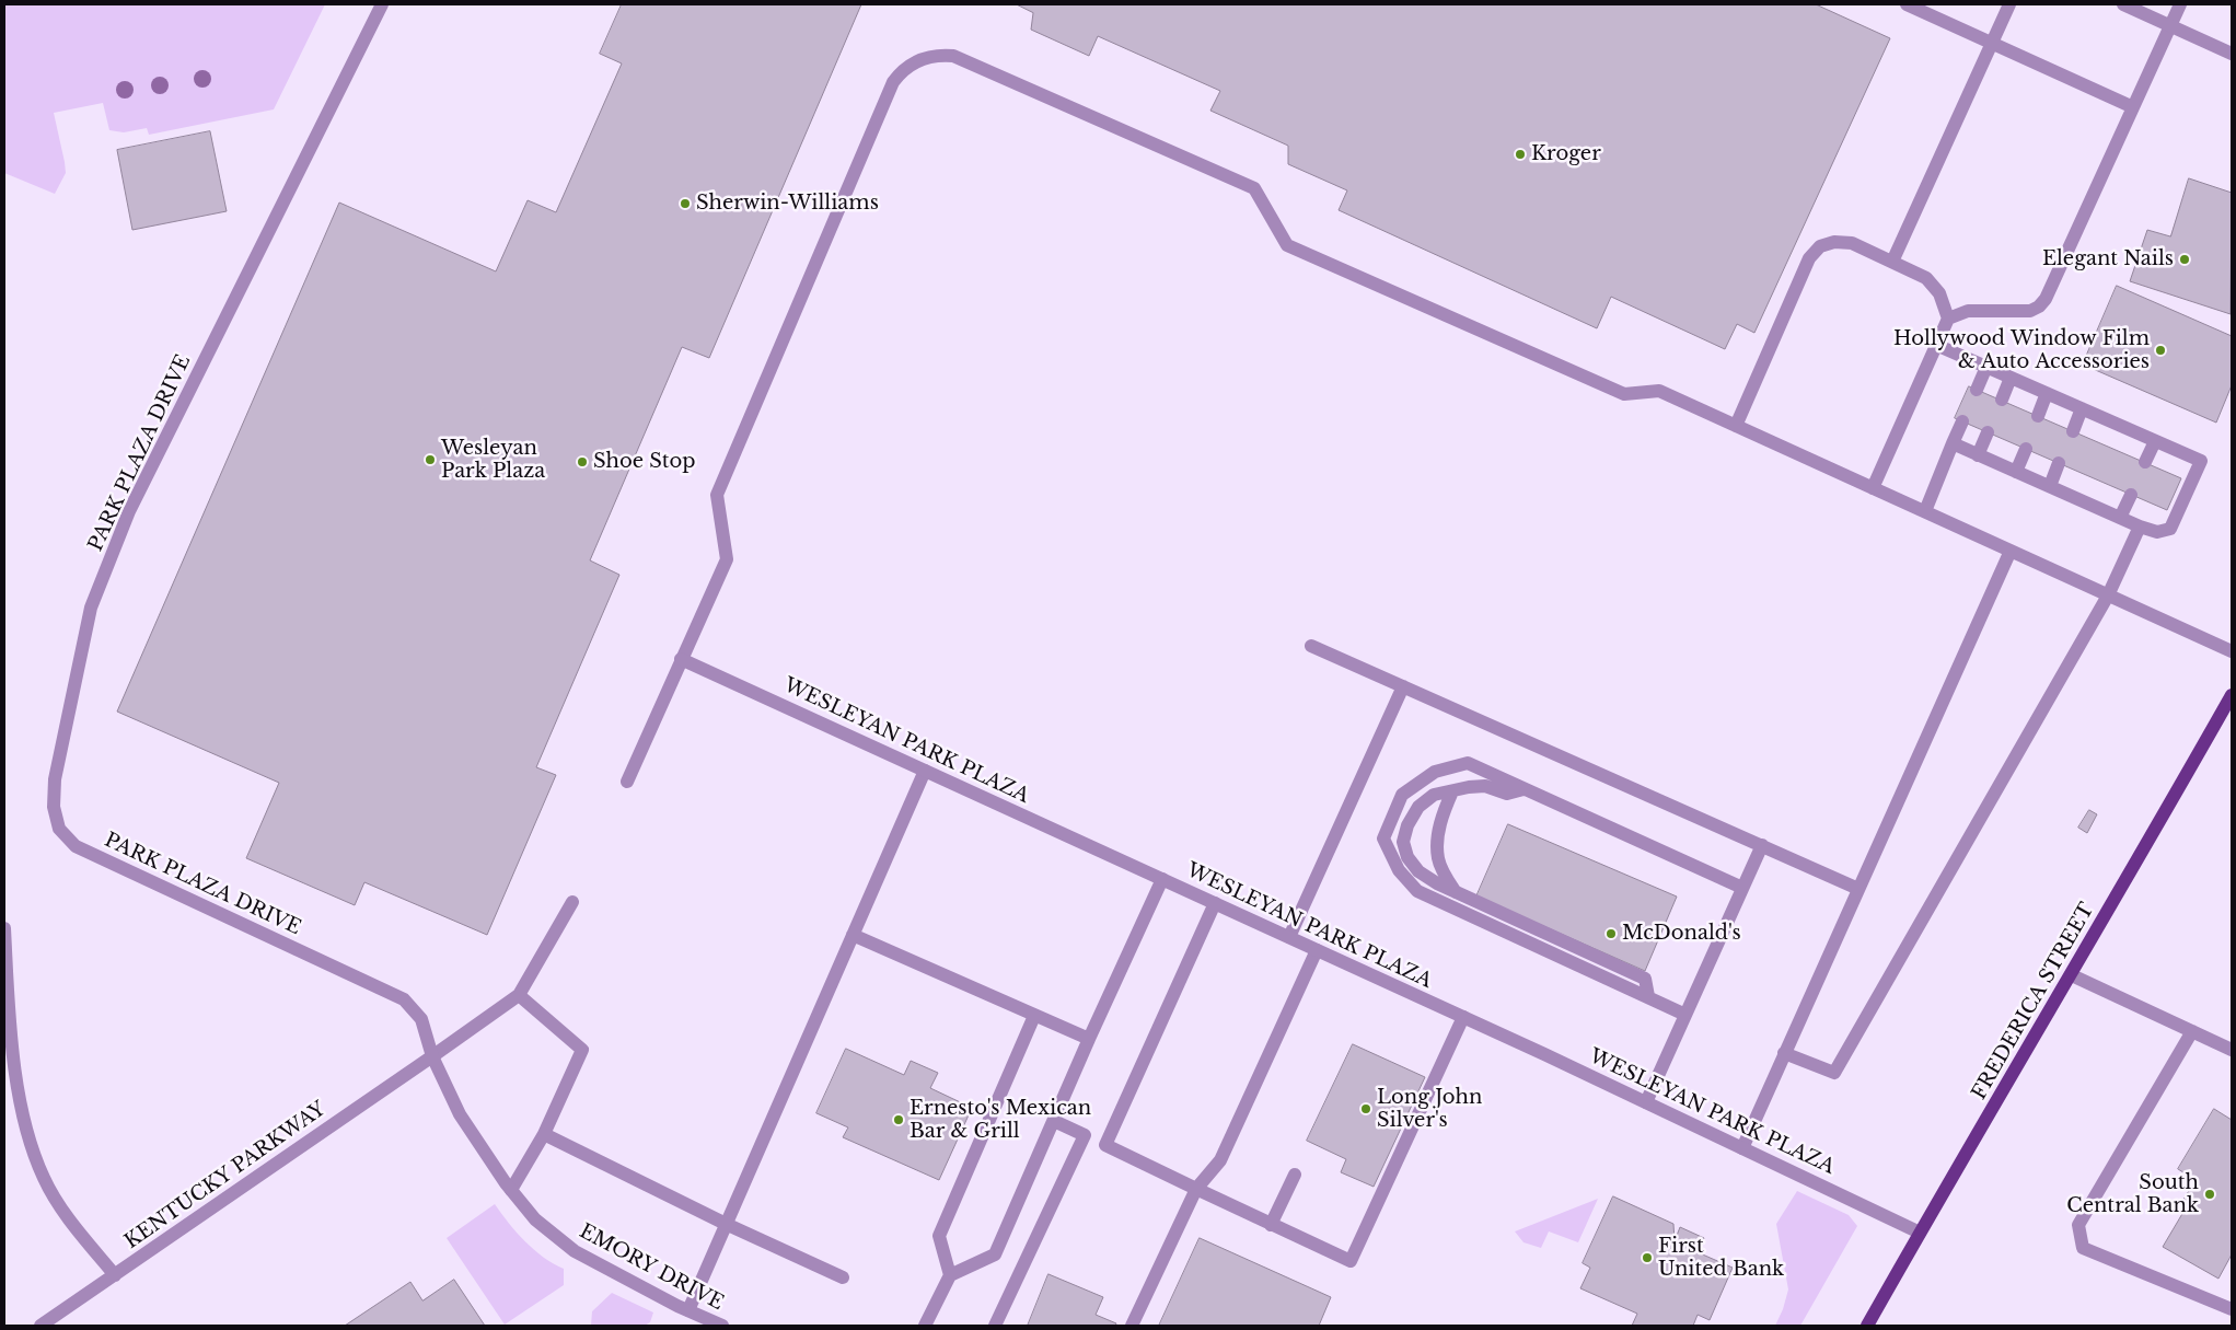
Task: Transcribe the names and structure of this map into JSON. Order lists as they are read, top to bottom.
{
  "streets": {
    "main road": ["FREDERICA STREET"],
    "street": [
      "PARK PLAZA DRIVE",
      "WESLEYAN PARK PLAZA",
      "KENTUCKY PARKWAY",
      "EMORY DRIVE"
    ]
  },
  "crossings": [
    ["PARK PLAZA DRIVE", "KENTUCKY PARKWAY"],
    ["PARK PLAZA DRIVE", "EMORY DRIVE"],
    ["WESLEYAN PARK PLAZA", "FREDERICA STREET"],
    ["KENTUCKY PARKWAY", "EMORY DRIVE"]
  ],
  "places": [
    "Kroger",
    "Sherwin-Williams",
    "Elegant Nails",
    "Hollywood Window Film & Auto Accessories",
    "Wesleyan Park Plaza",
    "Shoe Stop",
    "McDonald's",
    "Long John Silver's",
    "Ernesto's Mexican Bar & Grill",
    "South Central Bank",
    "First United Bank"
  ]
}
